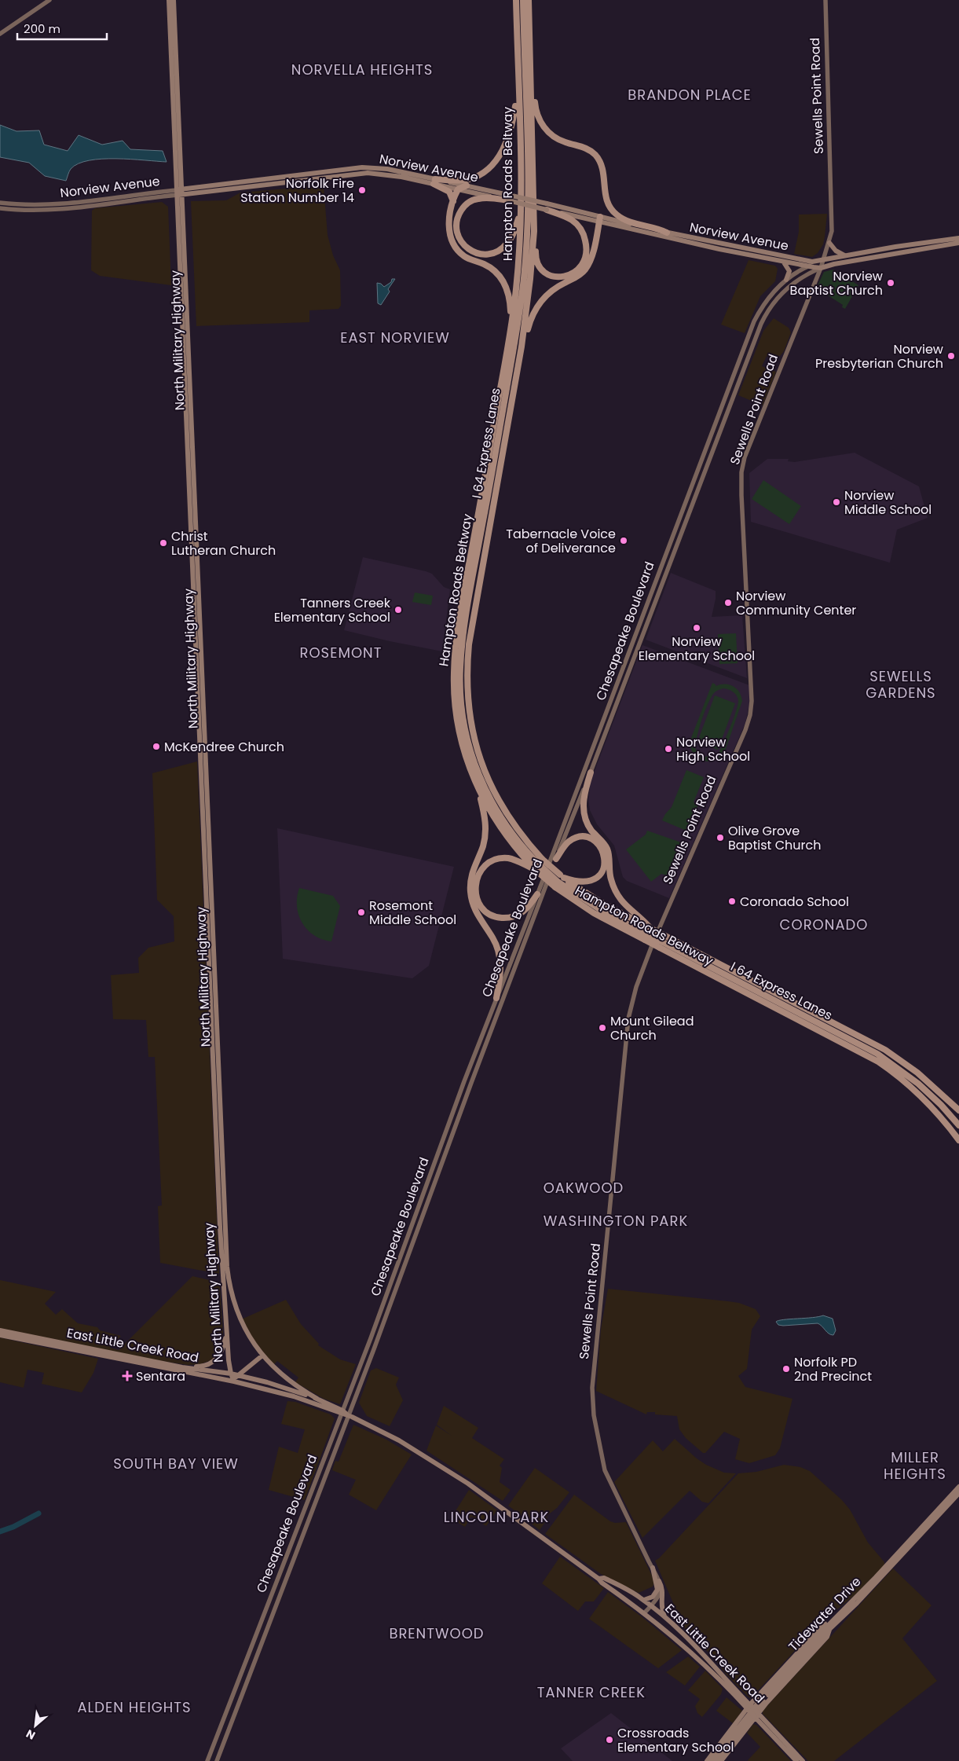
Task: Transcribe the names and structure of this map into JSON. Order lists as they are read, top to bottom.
{
  "streets": {
    "highway": ["Hampton Roads Beltway", "I 64 Express Lanes"],
    "main road": [
      "Sewells Point Road",
      "Norview Avenue",
      "North Military Highway",
      "Chesapeake Boulevard",
      "East Little Creek Road",
      "Tidewater Drive"
    ]
  },
  "crossings": [
    ["Sewells Point Road", "Norview Avenue"],
    ["Sewells Point Road", "Chesapeake Boulevard"],
    ["Norview Avenue", "North Military Highway"],
    ["Norview Avenue", "Chesapeake Boulevard"],
    ["Hampton Roads Beltway", "I 64 Express Lanes"],
    ["North Military Highway", "East Little Creek Road"],
    ["Chesapeake Boulevard", "East Little Creek Road"]
  ],
  "districts": [
    "NORVELLA HEIGHTS",
    "BRANDON PLACE",
    "EAST NORVIEW",
    "ROSEMONT",
    "SEWELLS GARDENS",
    "CORONADO",
    "OAKWOOD",
    "WASHINGTON PARK",
    "MILLER HEIGHTS",
    "SOUTH BAY VIEW",
    "LINCOLN PARK",
    "BRENTWOOD",
    "TANNER CREEK",
    "ALDEN HEIGHTS"
  ],
  "places": {
    "other": [
      "Norfolk Fire Station Number 14",
      "Norview Baptist Church",
      "Norview Presbyterian Church",
      "Norview Middle School",
      "Tabernacle Voice of Deliverance",
      "Christ Lutheran Church",
      "Norview Community Center",
      "Tanners Creek Elementary School",
      "Norview Elementary School",
      "McKendree Church",
      "Norview High School",
      "Olive Grove Baptist Church",
      "Coronado School",
      "Rosemont Middle School",
      "Mount Gilead Church",
      "Norfolk PD 2nd Precinct",
      "Crossroads Elementary School"
    ],
    "health": ["Sentara"]
  },
  "scale_bar": "200 m",
  "north": "bottom left"
}
